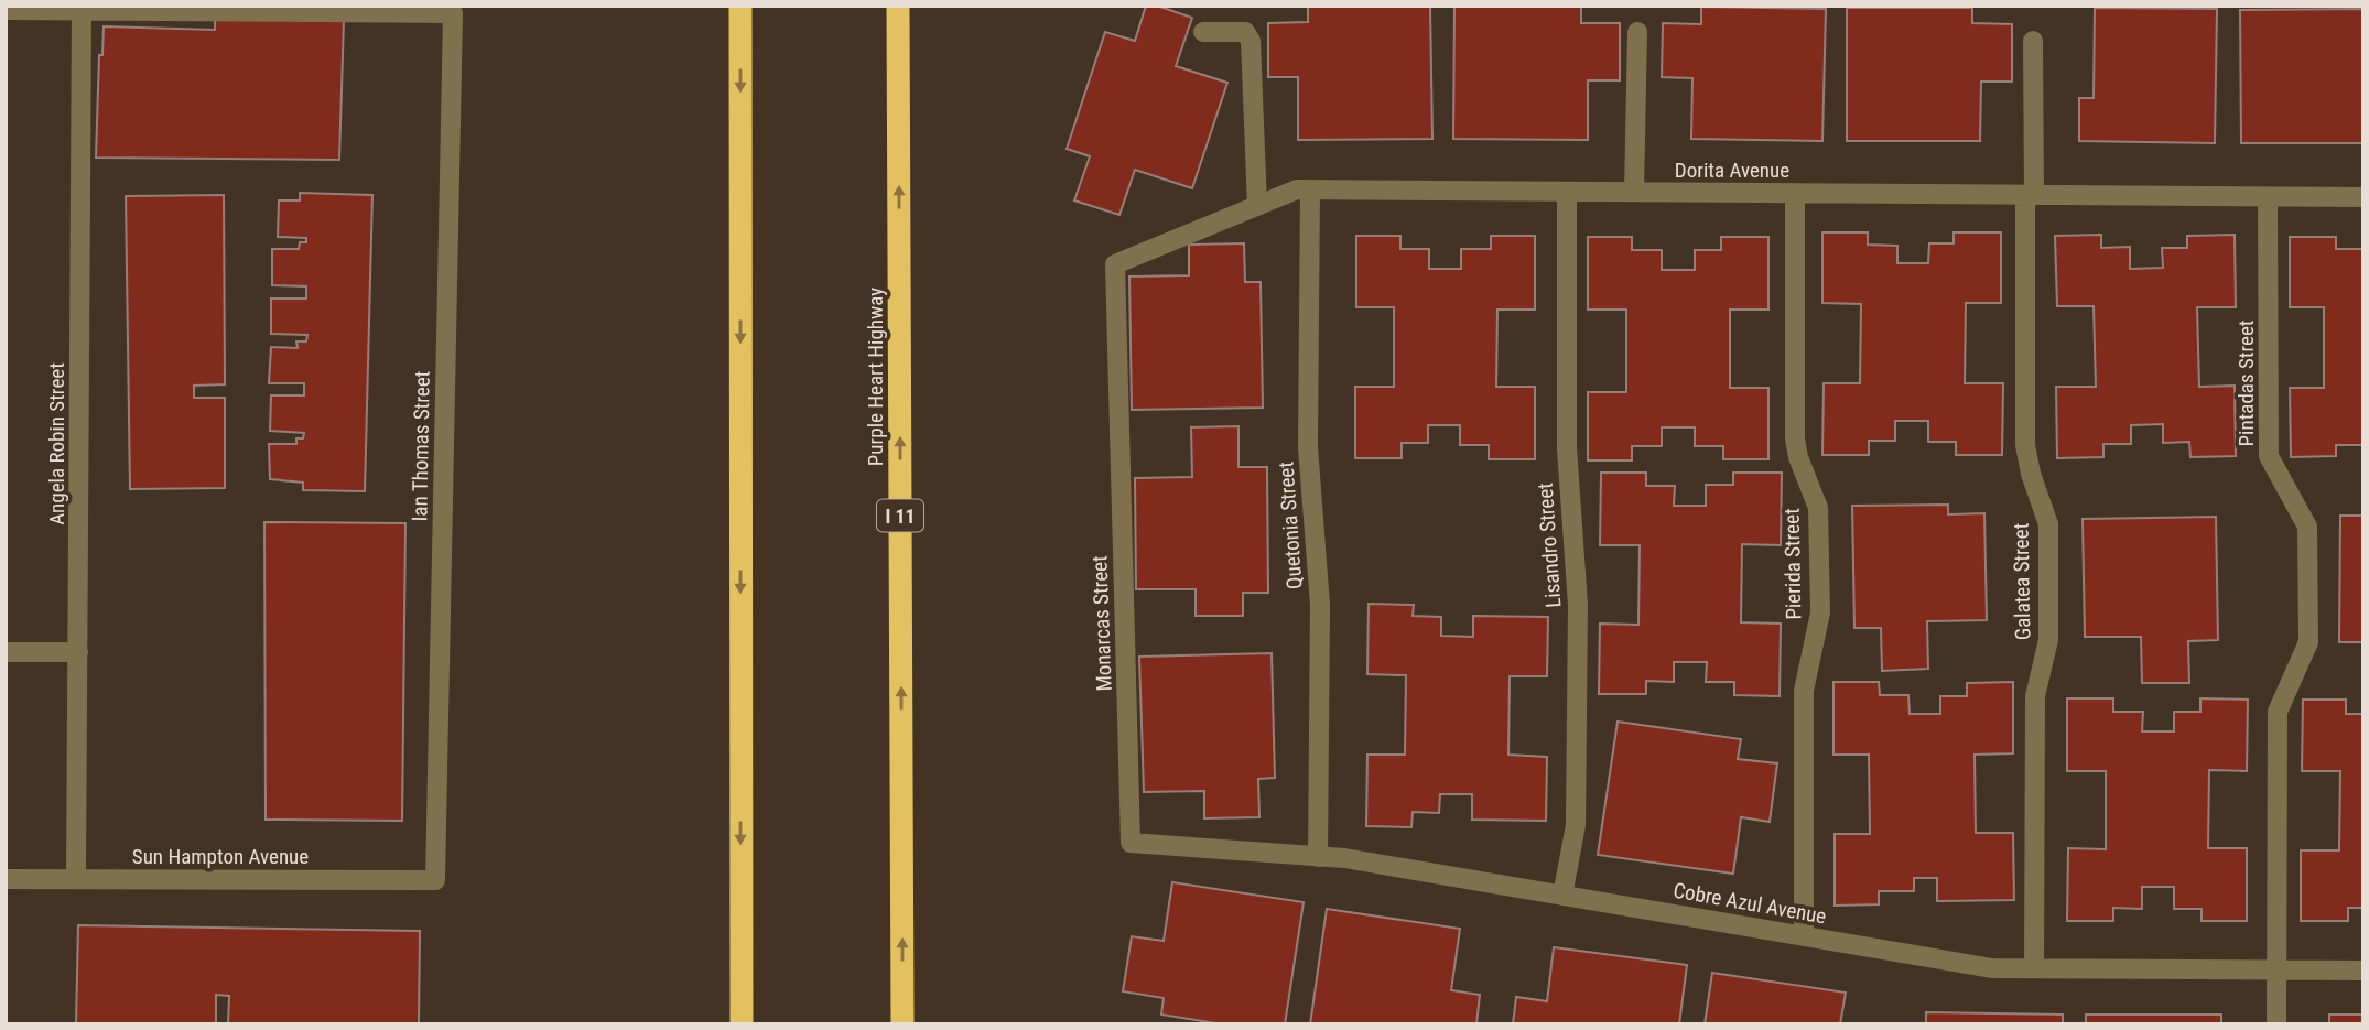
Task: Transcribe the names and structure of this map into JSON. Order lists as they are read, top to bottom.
{
  "streets": {
    "highway": ["Purple Heart Highway", "I 11"],
    "street": [
      "Dorita Avenue",
      "Pintadas Street",
      "Angela Robin Street",
      "Ian Thomas Street",
      "Quetonia Street",
      "Lisandro Street",
      "Pierida Street",
      "Galatea Street",
      "Monarcas Street",
      "Sun Hampton Avenue",
      "Cobre Azul Avenue"
    ]
  },
  "crossings": [
    ["Dorita Avenue", "Pintadas Street"],
    ["Dorita Avenue", "Quetonia Street"],
    ["Dorita Avenue", "Lisandro Street"],
    ["Dorita Avenue", "Pierida Street"],
    ["Dorita Avenue", "Galatea Street"],
    ["Dorita Avenue", "Monarcas Street"],
    ["Pintadas Street", "Cobre Azul Avenue"],
    ["Angela Robin Street", "Ian Thomas Street"],
    ["Angela Robin Street", "Sun Hampton Avenue"],
    ["Ian Thomas Street", "Sun Hampton Avenue"],
    ["Quetonia Street", "Cobre Azul Avenue"],
    ["Lisandro Street", "Cobre Azul Avenue"],
    ["Pierida Street", "Cobre Azul Avenue"],
    ["Galatea Street", "Cobre Azul Avenue"],
    ["Monarcas Street", "Cobre Azul Avenue"]
  ]
}
